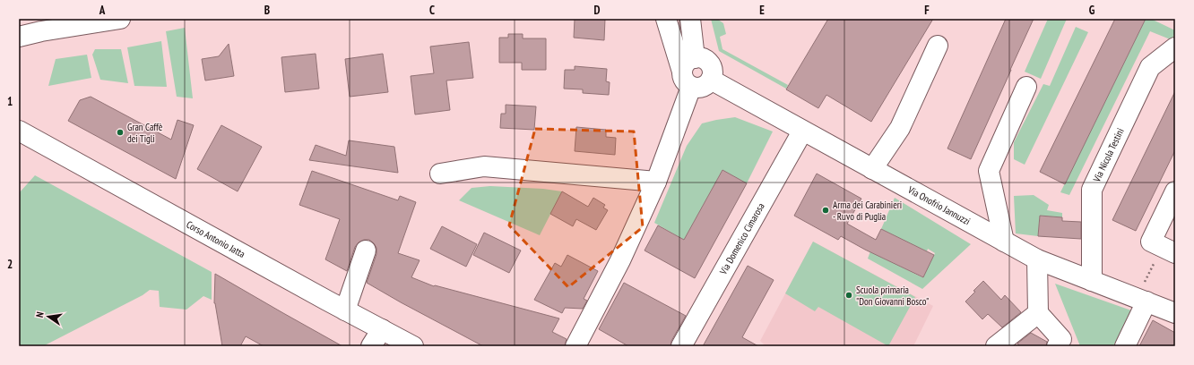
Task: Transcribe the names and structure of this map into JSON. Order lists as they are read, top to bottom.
{
  "streets": {
    "street": [
      "Via Nicola Testini",
      "Via Onofrio Jannuzzi",
      "Corso Antonio Jatta",
      "Via Domenico Cimarosa"
    ]
  },
  "crossings": [
    ["Via Nicola Testini", "Via Onofrio Jannuzzi"],
    ["Via Onofrio Jannuzzi", "Via Domenico Cimarosa"]
  ],
  "places": ["Gran Caffè dei Tigli", "Arma dei Carabinieri - Ruvo di Puglia", "Scuola primaria \"Don Giovanni Bosco\""],
  "north": "left",
  "grid": {
    "columns": [
      "A",
      "B",
      "C",
      "D",
      "E",
      "F",
      "G"
    ],
    "rows": ["1", "2"]
  }
}
